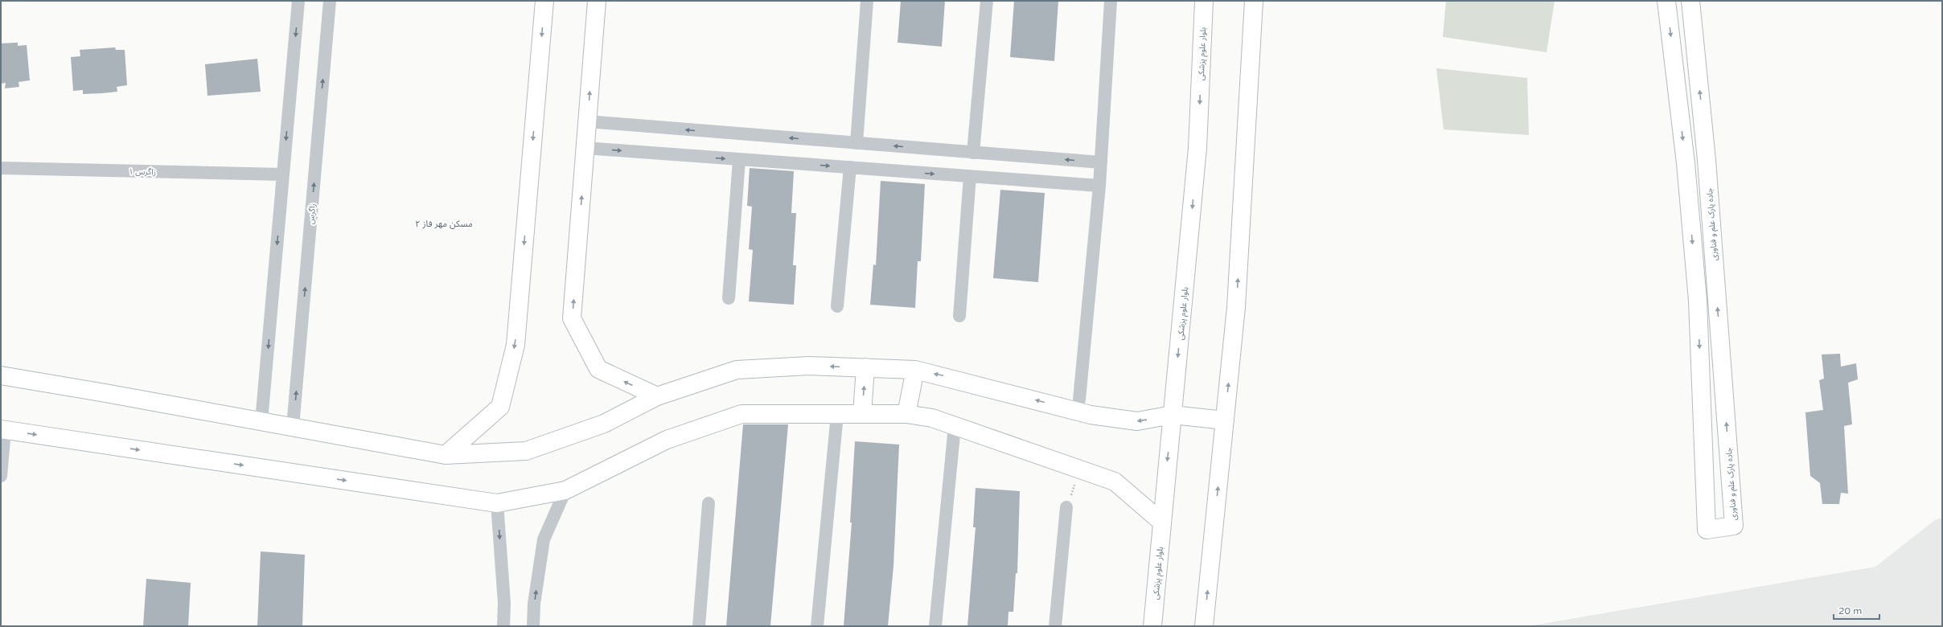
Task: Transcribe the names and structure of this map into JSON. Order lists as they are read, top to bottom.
{
  "streets": {
    "street": [
      "بلوار علوم پزشکی",
      "زاگرس ۱",
      "زاگرس",
      "جاده پارک علم و فناوری"
    ]
  },
  "districts": ["مسکن مهر فاز ۲"],
  "scale_bar": "20 m"
}
